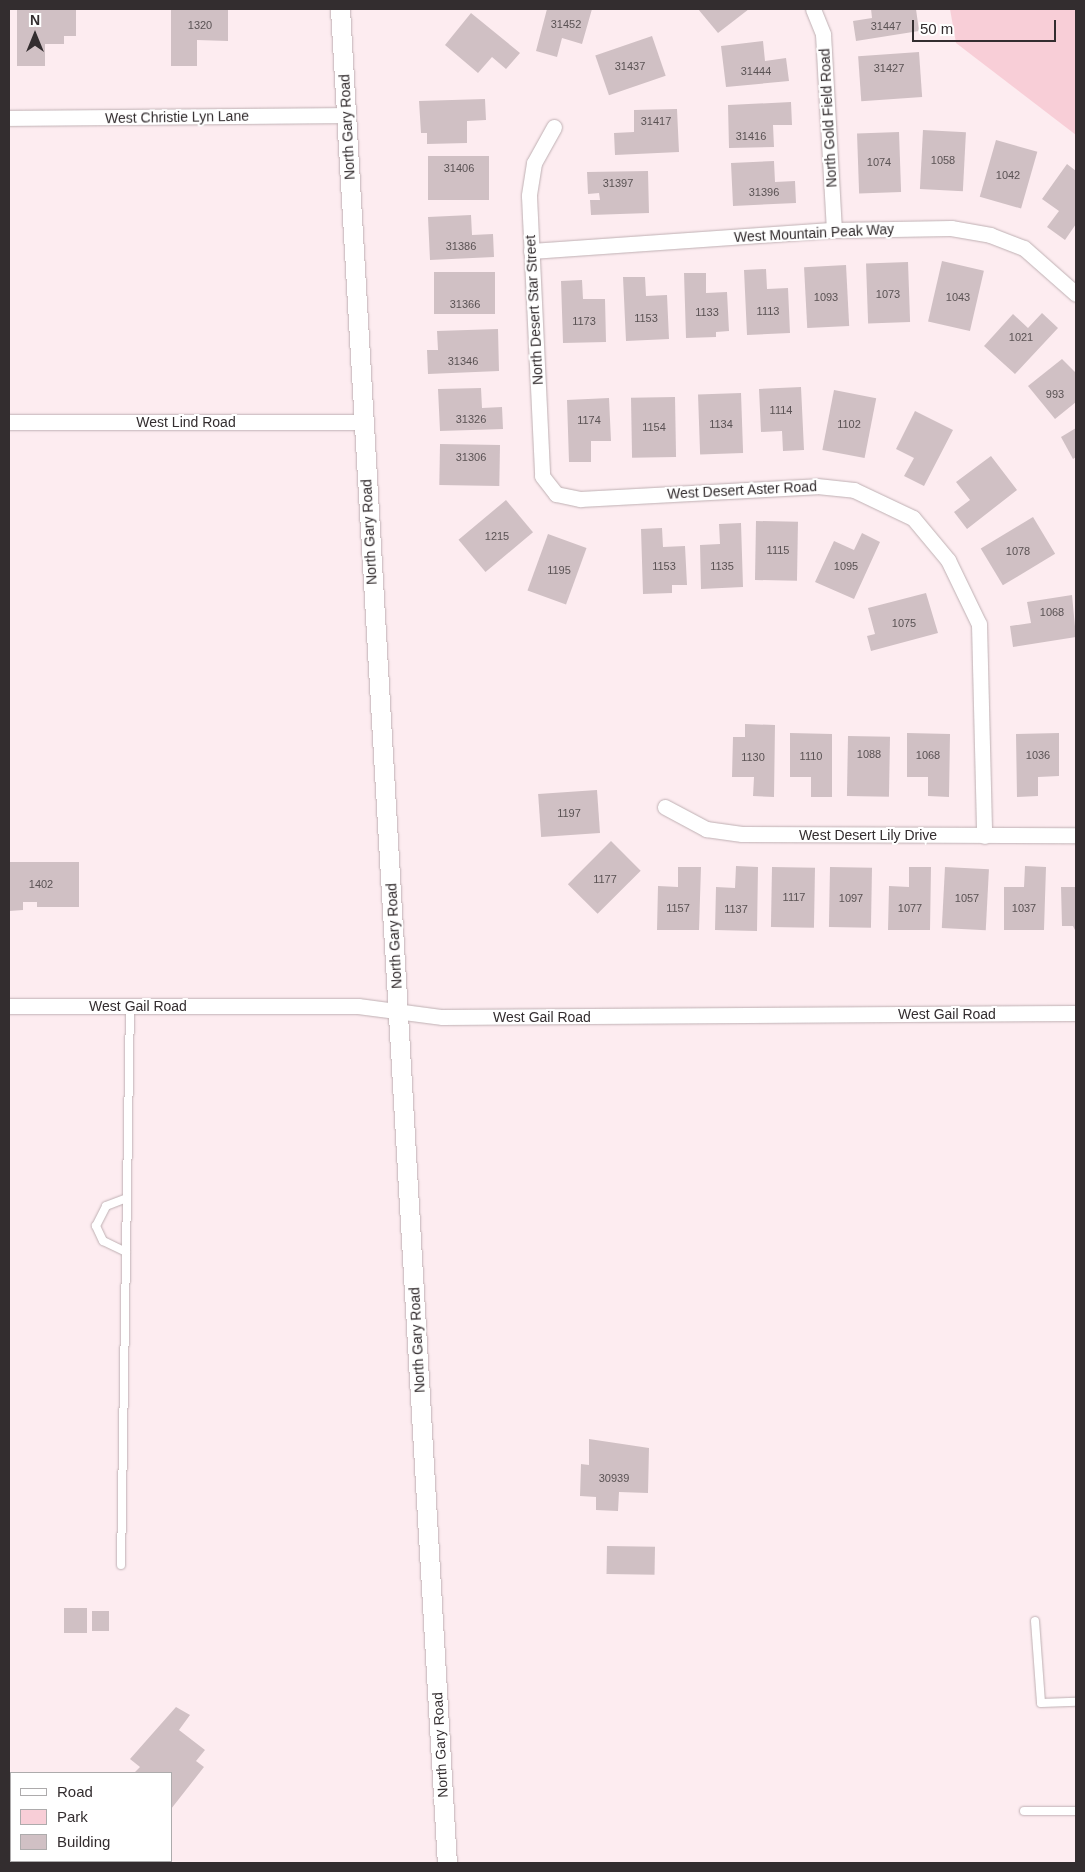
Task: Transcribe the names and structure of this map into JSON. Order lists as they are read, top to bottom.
{
  "streets": {
    "street": [
      "West Christie Lyn Lane",
      "North Gold Field Road",
      "North Gary Road",
      "West Mountain Peak Way",
      "North Desert Star Street",
      "West Lind Road",
      "West Desert Aster Road",
      "West Desert Lily Drive",
      "West Gail Road"
    ]
  },
  "crossings": [
    ["West Christie Lyn Lane", "North Gary Road"],
    ["North Gold Field Road", "West Mountain Peak Way"],
    ["North Gary Road", "West Lind Road"],
    ["North Gary Road", "West Gail Road"],
    ["West Mountain Peak Way", "North Desert Star Street"],
    ["North Desert Star Street", "West Desert Aster Road"],
    ["West Desert Aster Road", "West Desert Lily Drive"]
  ],
  "house_numbers": [
    "31452",
    "1320",
    "31447",
    "31437",
    "31427",
    "31444",
    "31417",
    "31416",
    "1058",
    "1074",
    "31406",
    "1042",
    "31397",
    "31396",
    "31386",
    "1073",
    "1093",
    "1043",
    "31366",
    "1113",
    "1133",
    "1153",
    "1173",
    "1021",
    "31346",
    "993",
    "1114",
    "31326",
    "1174",
    "1134",
    "1102",
    "1154",
    "31306",
    "1215",
    "1115",
    "1078",
    "1153",
    "1135",
    "1095",
    "1195",
    "1068",
    "1075",
    "1088",
    "1068",
    "1036",
    "1110",
    "1130",
    "1197",
    "1177",
    "1402",
    "1117",
    "1097",
    "1057",
    "1157",
    "1077",
    "1037",
    "1137",
    "30939"
  ],
  "legend": ["Road", "Park", "Building"],
  "scale_bar": "50 m",
  "north": "top"
}
